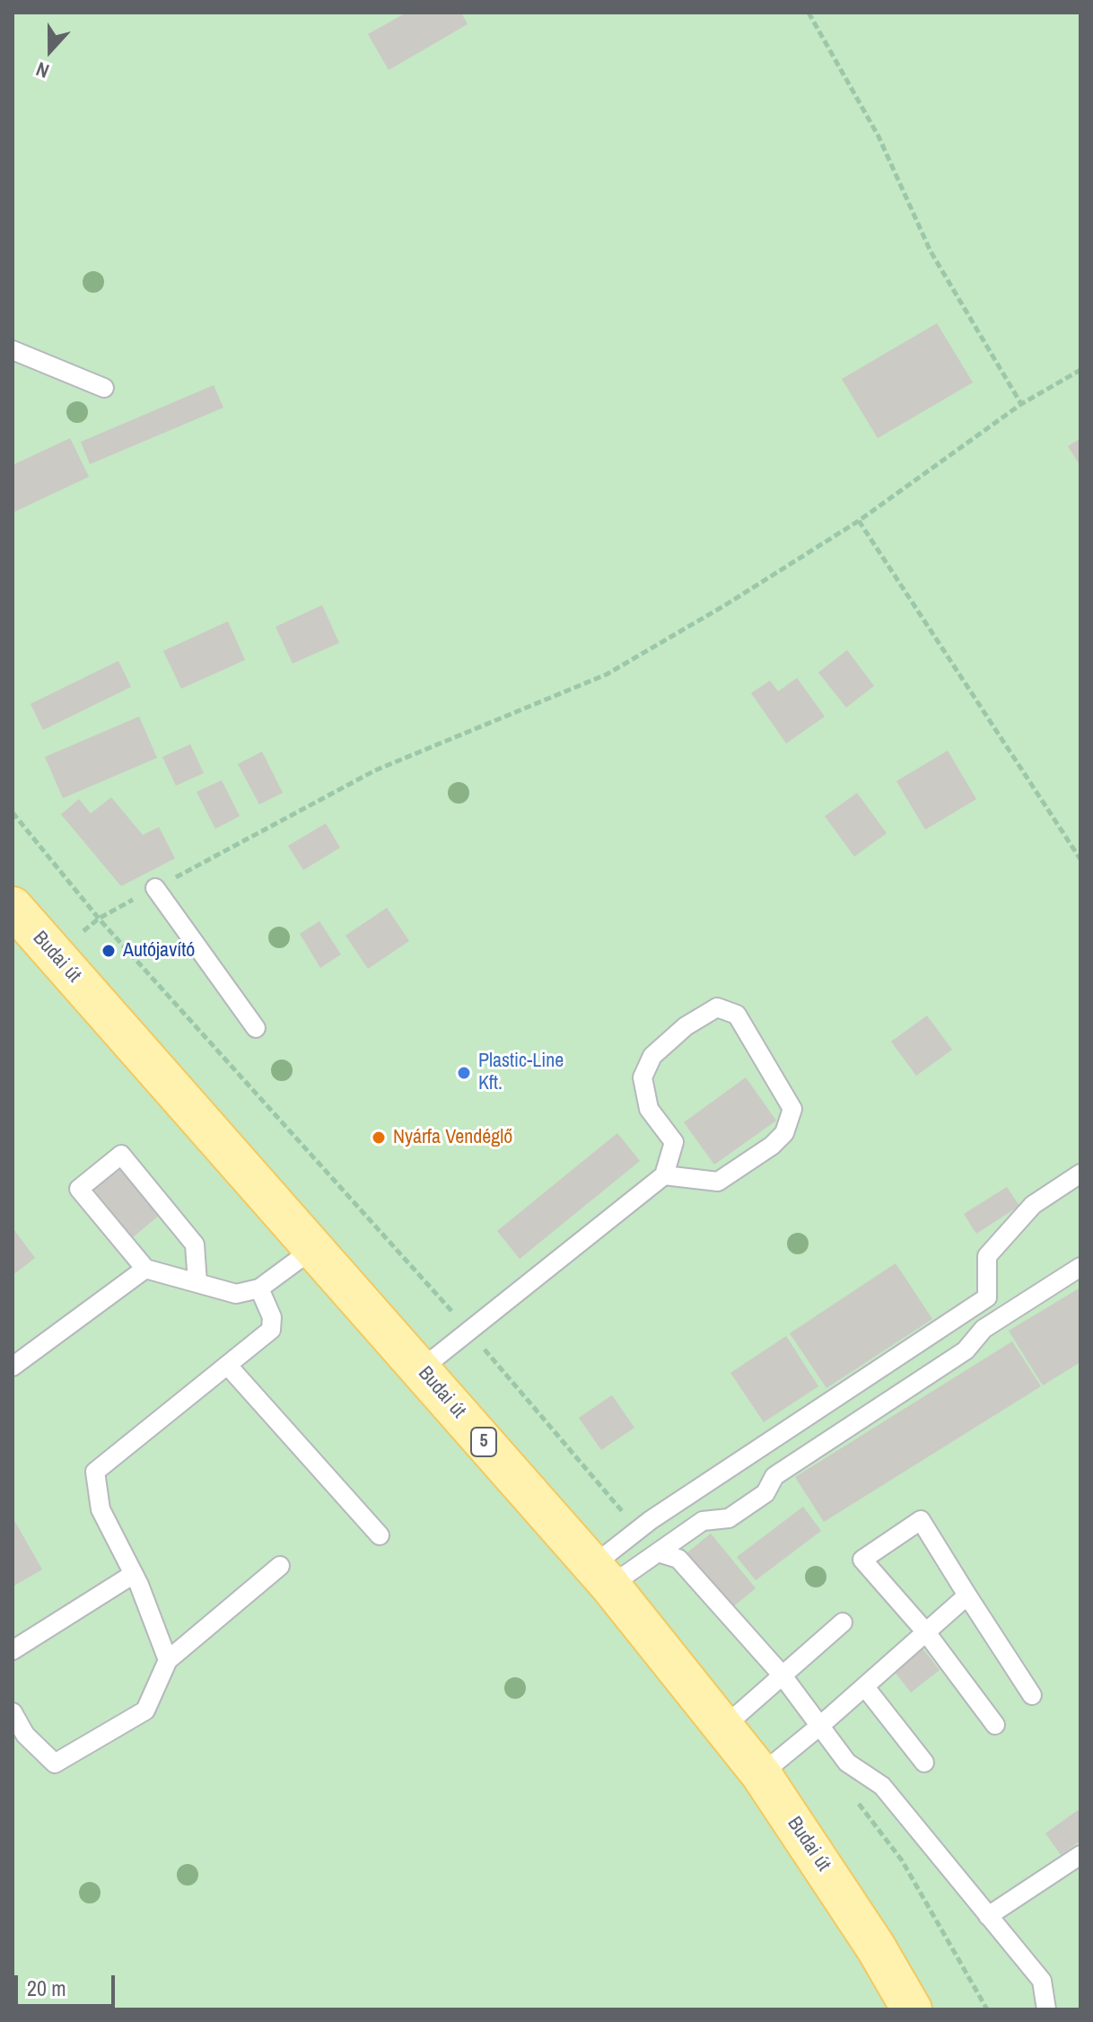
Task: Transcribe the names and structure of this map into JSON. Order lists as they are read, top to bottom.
{
  "streets": {
    "main road": ["Budai út", "5"]
  },
  "places": ["Autójavító", "Plastic-Line Kft.", "Nyárfa Vendéglő"],
  "scale_bar": "20 m",
  "north": "bottom"
}
